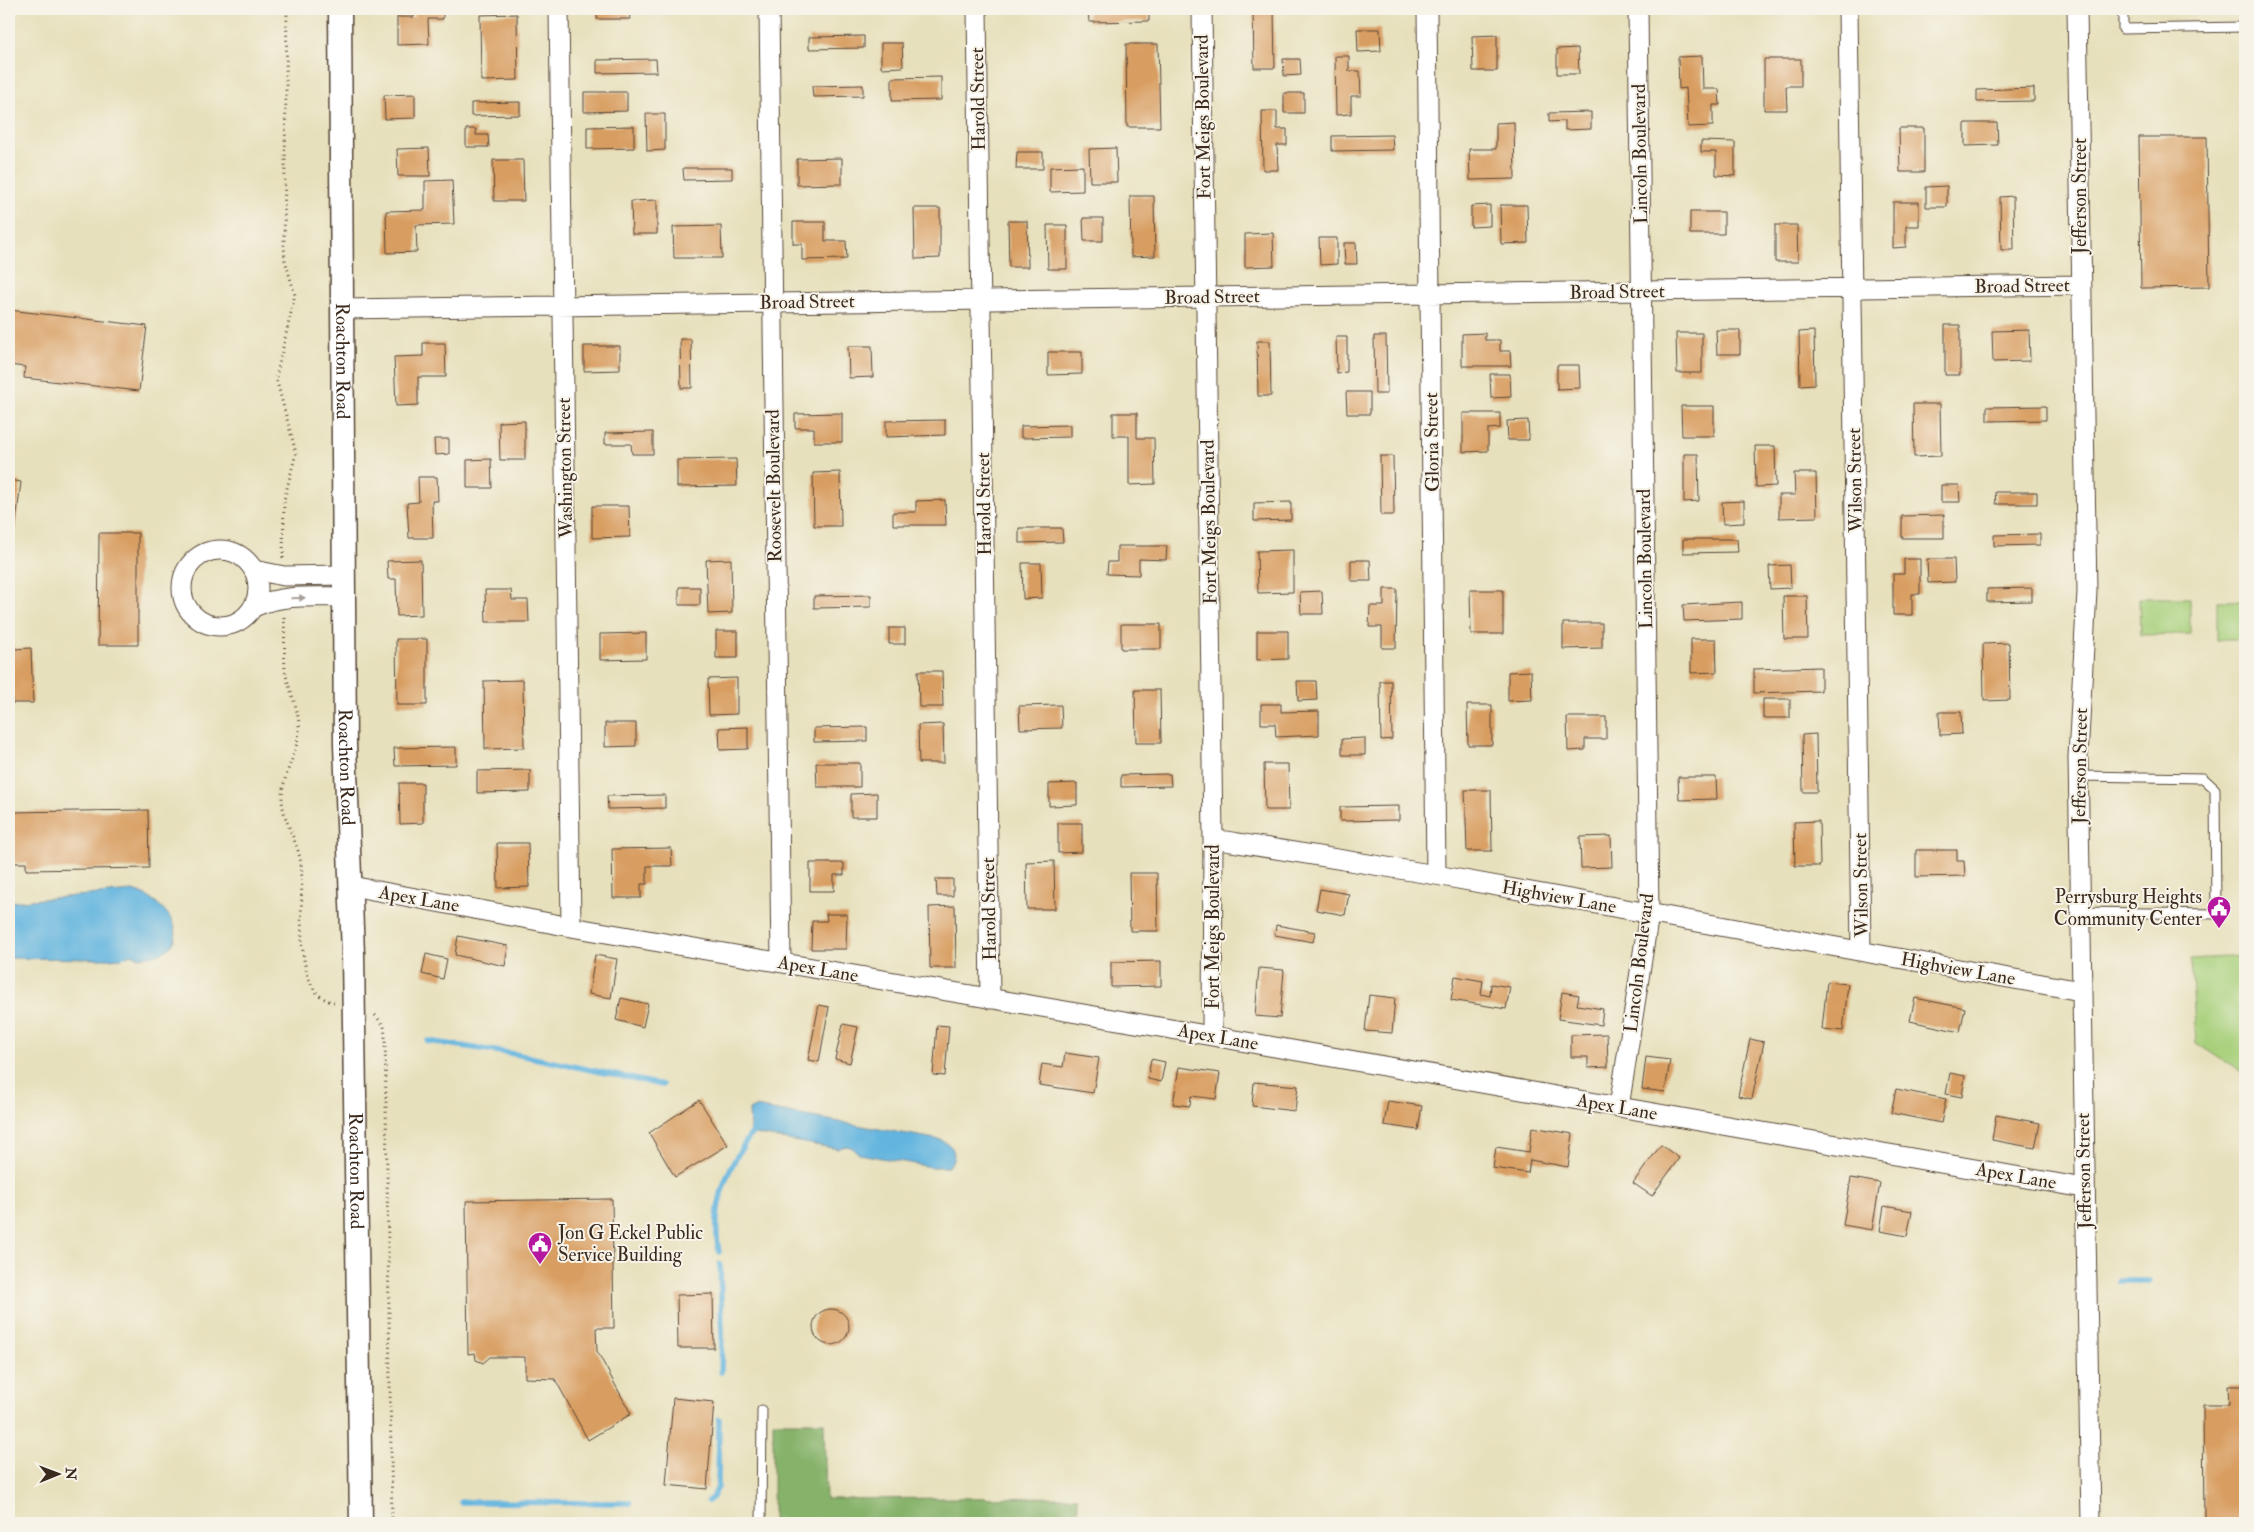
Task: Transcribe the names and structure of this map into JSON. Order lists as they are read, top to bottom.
{
  "streets": {
    "street": [
      "Harold Street",
      "Fort Meigs Boulevard",
      "Lincoln Boulevard",
      "Jefferson Street",
      "Broad Street",
      "Roachton Road",
      "Gloria Street",
      "Washington Street",
      "Wilson Street",
      "Roosevelt Boulevard",
      "Highview Lane",
      "Apex Lane"
    ]
  },
  "crossings": [
    ["Harold Street", "Broad Street"],
    ["Harold Street", "Apex Lane"],
    ["Fort Meigs Boulevard", "Broad Street"],
    ["Fort Meigs Boulevard", "Highview Lane"],
    ["Fort Meigs Boulevard", "Apex Lane"],
    ["Lincoln Boulevard", "Broad Street"],
    ["Lincoln Boulevard", "Highview Lane"],
    ["Lincoln Boulevard", "Apex Lane"],
    ["Jefferson Street", "Broad Street"],
    ["Jefferson Street", "Highview Lane"],
    ["Jefferson Street", "Apex Lane"],
    ["Broad Street", "Roachton Road"],
    ["Broad Street", "Gloria Street"],
    ["Broad Street", "Washington Street"],
    ["Broad Street", "Wilson Street"],
    ["Broad Street", "Roosevelt Boulevard"],
    ["Roachton Road", "Apex Lane"],
    ["Gloria Street", "Highview Lane"],
    ["Washington Street", "Apex Lane"],
    ["Wilson Street", "Highview Lane"],
    ["Roosevelt Boulevard", "Apex Lane"]
  ],
  "places": {
    "public building": ["Perrysburg Heights Community Center", "Jon G Eckel Public Service Building"]
  },
  "north": "right"
}
